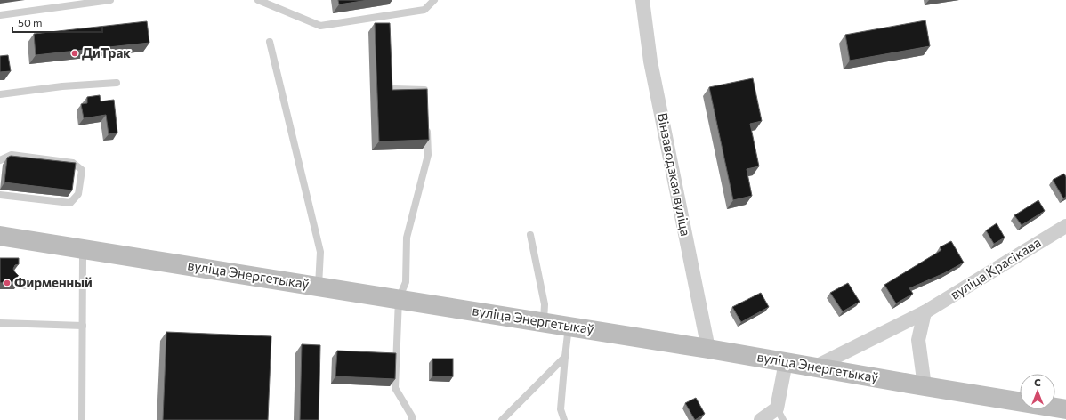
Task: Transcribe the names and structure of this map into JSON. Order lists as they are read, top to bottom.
{
  "streets": {
    "main road": ["вуліца Энергетыкаў"],
    "street": ["Вінзаводзкая вуліца", "вуліца Красікава"]
  },
  "crossings": [
    ["Вінзаводзкая вуліца", "вуліца Энергетыкаў"],
    ["вуліца Красікава", "вуліца Энергетыкаў"]
  ],
  "places": ["ДиТрак", "Фирменный"],
  "scale_bar": "50 m",
  "north": "top"
}
